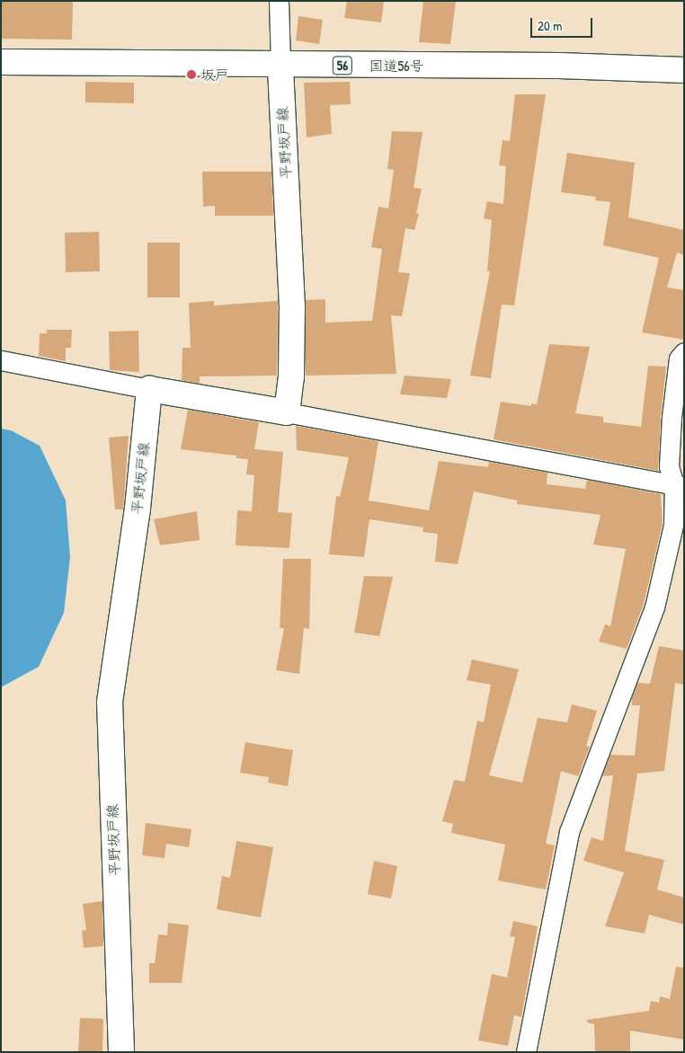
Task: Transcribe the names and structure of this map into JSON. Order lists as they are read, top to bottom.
{
  "streets": {
    "main road": ["56", "国道56号", "平野坂戸線"]
  },
  "crossings": [
    ["国道56号", "平野坂戸線"]
  ],
  "places": ["坂戸"],
  "scale_bar": "20 m"
}
